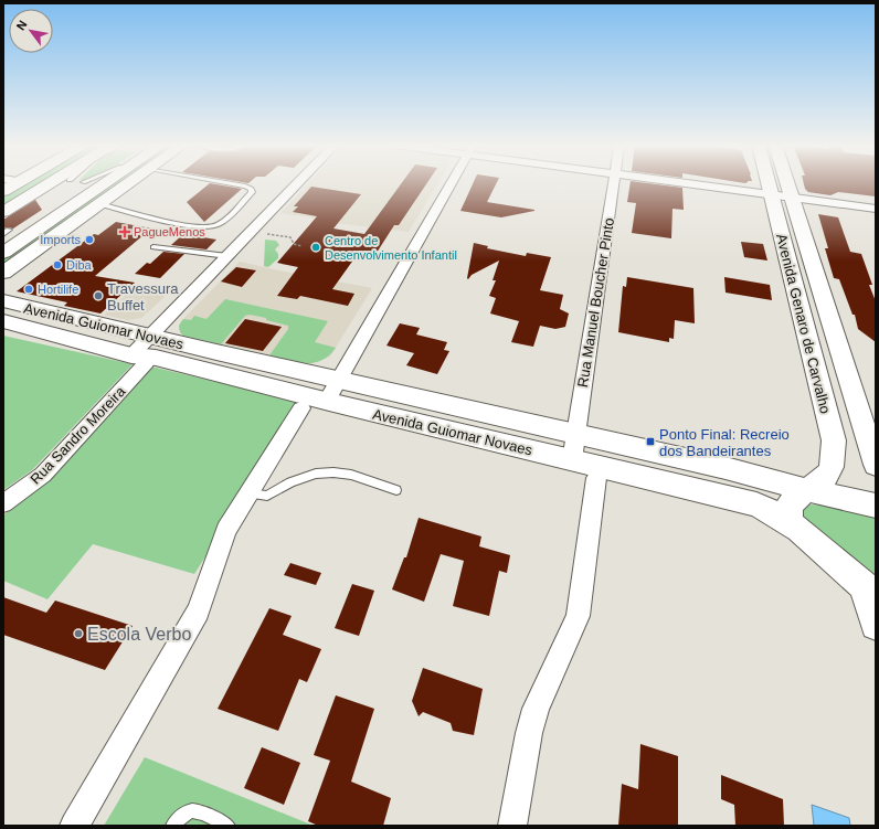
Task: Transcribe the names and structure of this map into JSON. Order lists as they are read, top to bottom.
{
  "streets": {
    "street": [
      "Rua Manuel Boucher Pinto",
      "Avenida Genaro de Carvalho",
      "Avenida Guiomar Novaes",
      "Rua Sandro Moreira"
    ]
  },
  "crossings": [
    ["Rua Manuel Boucher Pinto", "Avenida Guiomar Novaes"],
    ["Avenida Genaro de Carvalho", "Avenida Guiomar Novaes"],
    ["Avenida Guiomar Novaes", "Rua Sandro Moreira"]
  ],
  "places": {
    "health": ["PagueMenos"],
    "other": [
      "Imports",
      "Centro de Desenvolvimento Infantil",
      "Diba",
      "Hortilife",
      "Travessura Buffet",
      "Escola Verbo"
    ],
    "transit": ["Ponto Final: Recreio dos Bandeirantes"]
  },
  "north": "top left"
}
